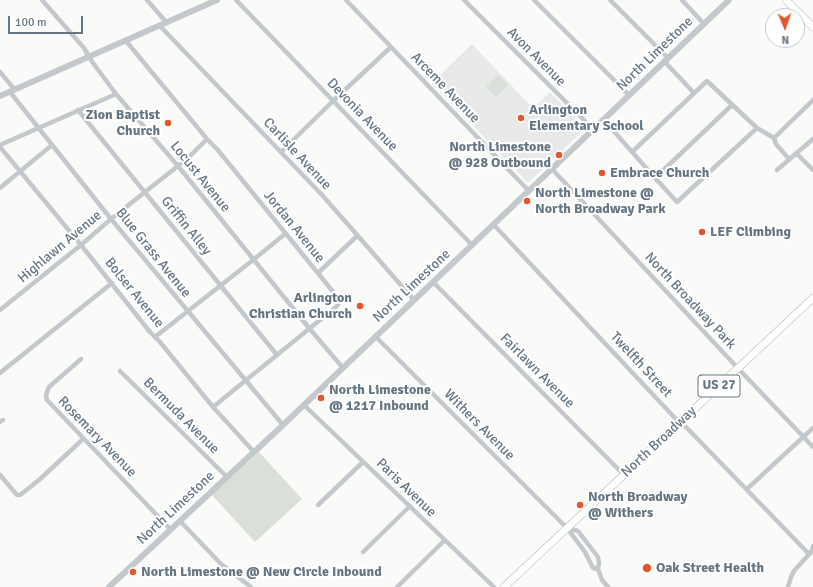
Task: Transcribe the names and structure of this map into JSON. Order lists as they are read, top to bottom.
{
  "streets": {
    "main road": ["US 27", "North Broadway"],
    "street": [
      "North Limestone",
      "Avon Avenue",
      "Arceme Avenue",
      "Devonia Avenue",
      "Carlisle Avenue",
      "Locust Avenue",
      "Griffin Alley",
      "Jordan Avenue",
      "Highlawn Avenue",
      "Blue Grass Avenue",
      "Bolser Avenue",
      "North Broadway Park",
      "Twelfth Street",
      "Fairlawn Avenue",
      "Bermuda Avenue",
      "Withers Avenue",
      "Rosemary Avenue",
      "Paris Avenue"
    ]
  },
  "crossings": [
    ["North Limestone", "Avon Avenue"],
    ["North Limestone", "Arceme Avenue"],
    ["North Limestone", "Devonia Avenue"],
    ["North Limestone", "Carlisle Avenue"],
    ["North Limestone", "Locust Avenue"],
    ["North Limestone", "Blue Grass Avenue"],
    ["North Limestone", "Bolser Avenue"],
    ["North Limestone", "North Broadway Park"],
    ["North Limestone", "Twelfth Street"],
    ["North Limestone", "Fairlawn Avenue"],
    ["North Limestone", "Bermuda Avenue"],
    ["North Limestone", "Withers Avenue"],
    ["North Limestone", "Rosemary Avenue"],
    ["North Limestone", "Paris Avenue"],
    ["Locust Avenue", "Jordan Avenue"],
    ["Locust Avenue", "Highlawn Avenue"],
    ["Griffin Alley", "Jordan Avenue"],
    ["Griffin Alley", "Highlawn Avenue"],
    ["Jordan Avenue", "Highlawn Avenue"],
    ["Jordan Avenue", "Blue Grass Avenue"],
    ["Jordan Avenue", "Bolser Avenue"],
    ["Highlawn Avenue", "Blue Grass Avenue"],
    ["Highlawn Avenue", "Bolser Avenue"],
    ["North Broadway Park", "North Broadway"],
    ["Twelfth Street", "North Broadway"],
    ["Fairlawn Avenue", "North Broadway"],
    ["Withers Avenue", "North Broadway"]
  ],
  "places": [
    "Arlington Elementary School",
    "Zion Baptist Church",
    "North Limestone @ 928 Outbound",
    "Embrace Church",
    "North Limestone @ North Broadway Park",
    "LEF Climbing",
    "Arlington Christian Church",
    "North Limestone @ 1217 Inbound",
    "North Broadway @ Withers",
    "Oak Street Health",
    "North Limestone @ New Circle Inbound"
  ],
  "scale_bar": "100 m",
  "north": "bottom"
}
